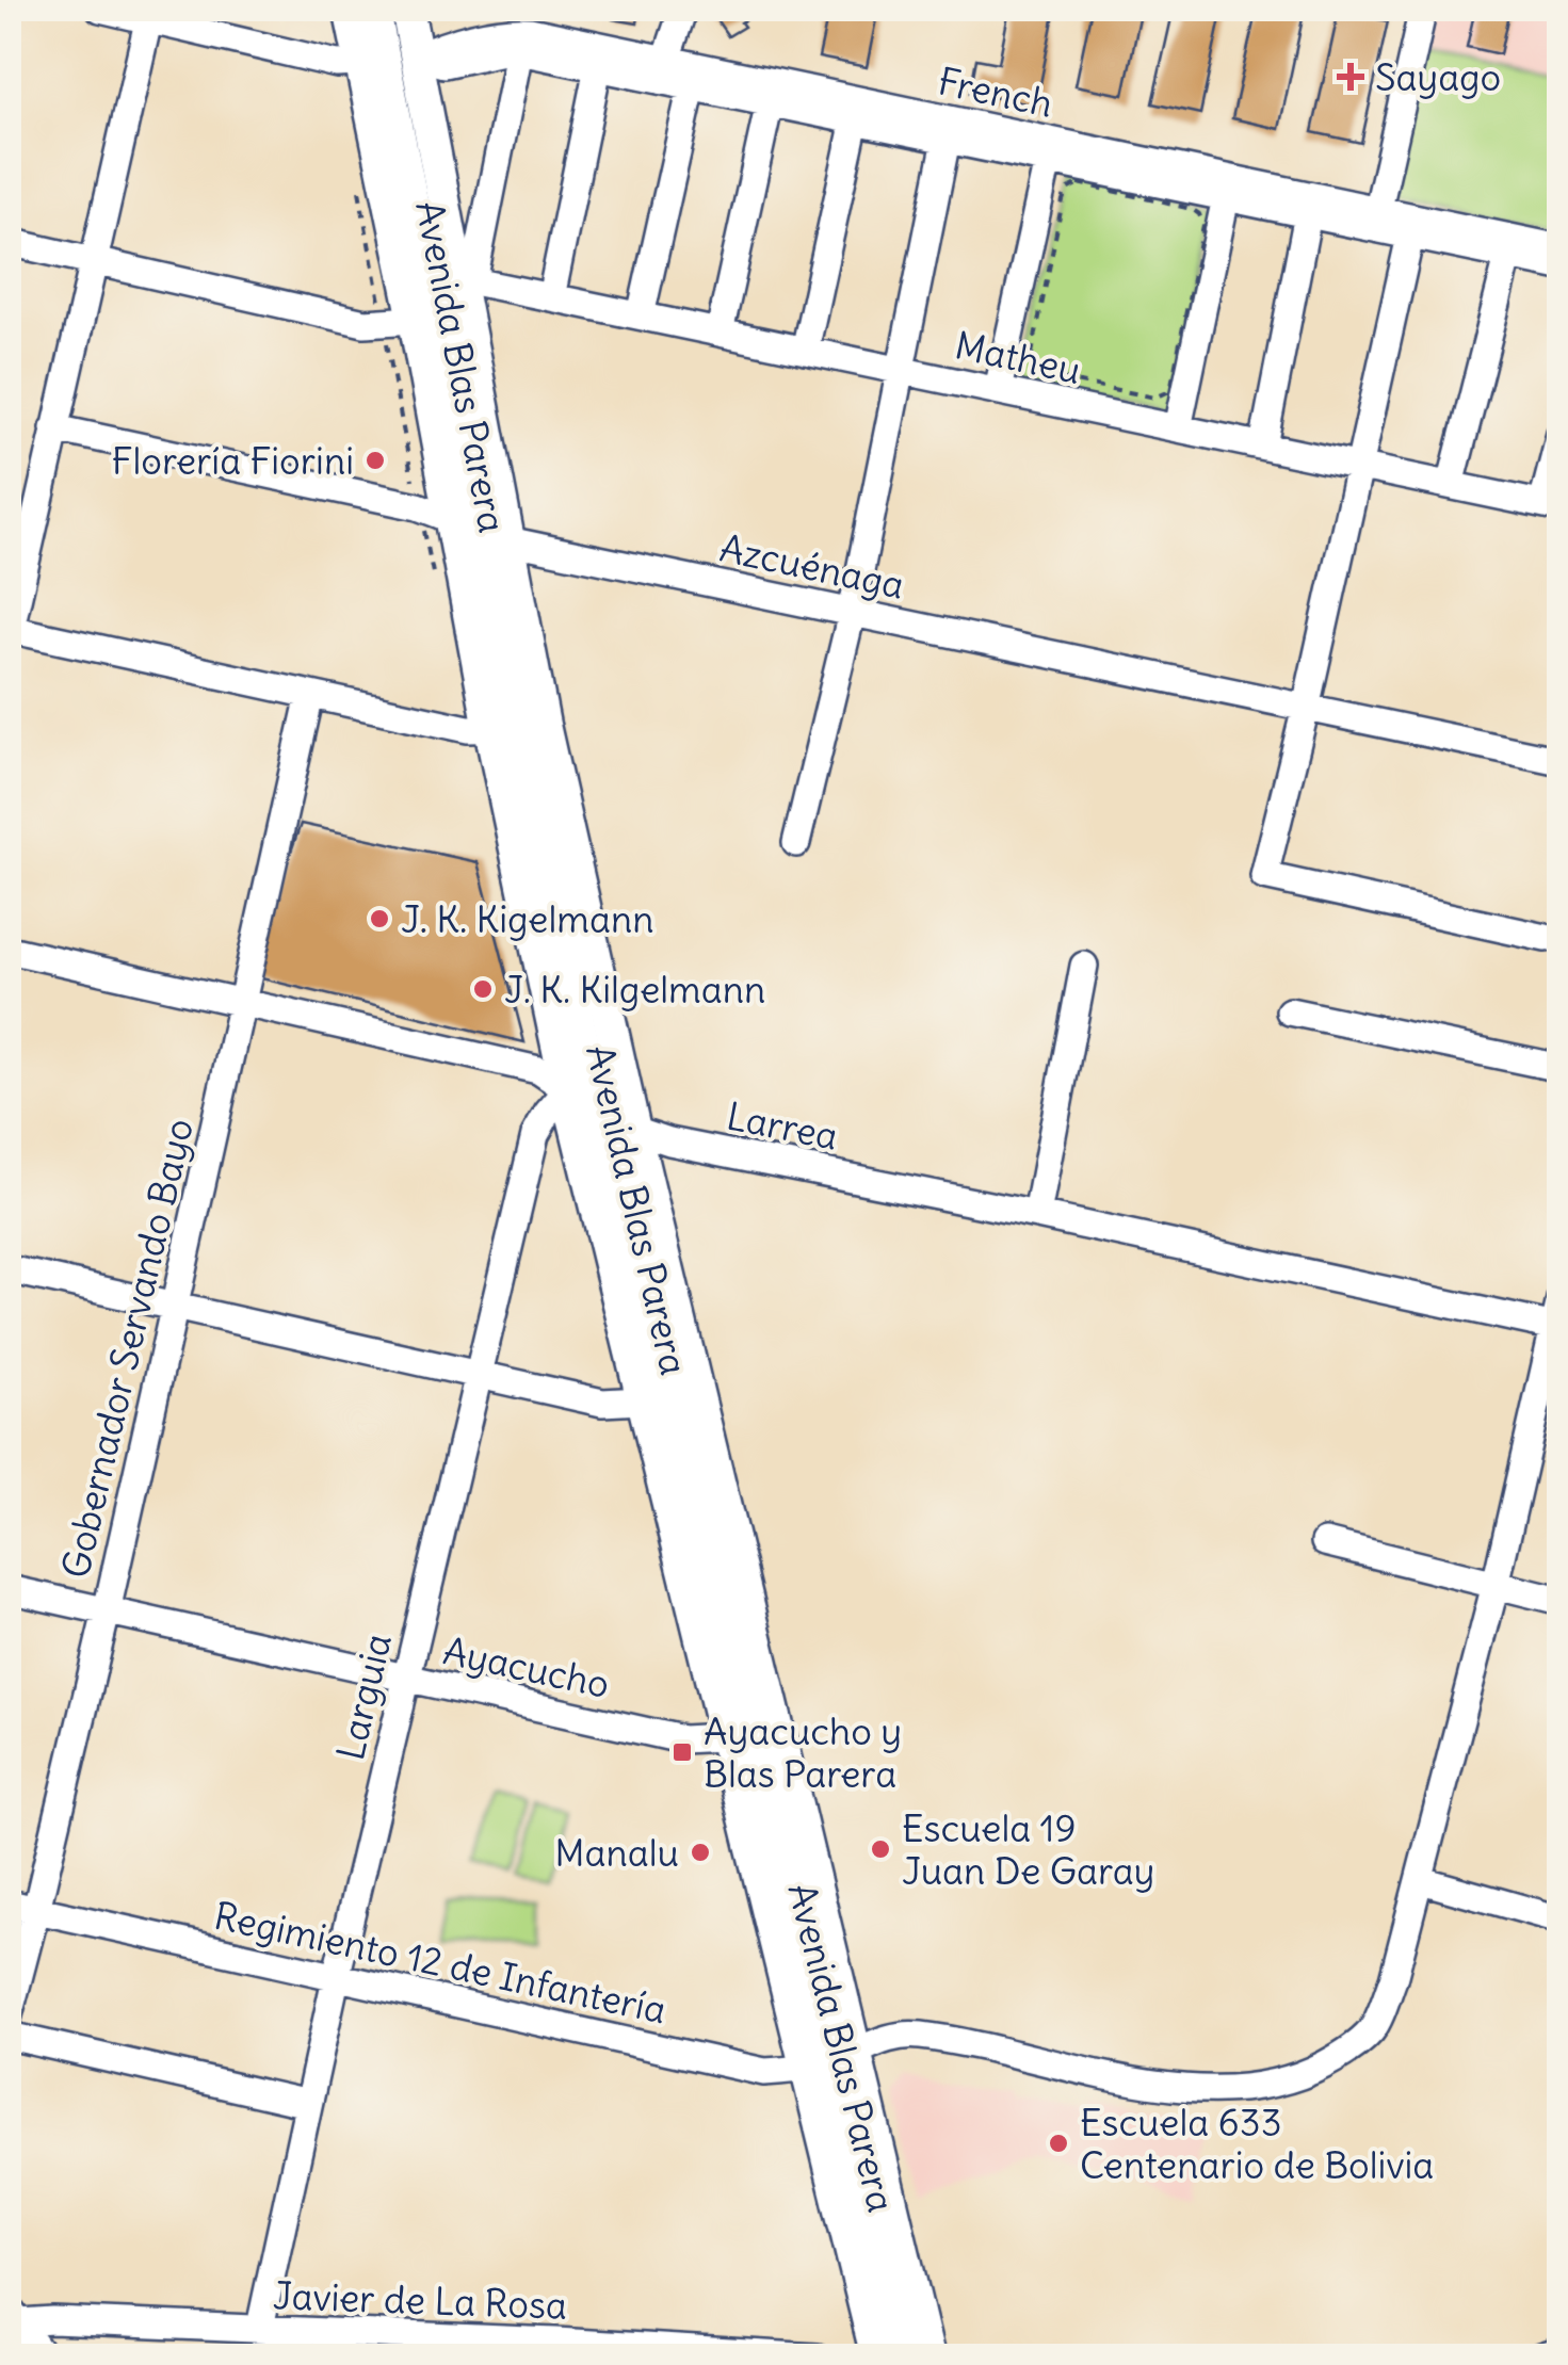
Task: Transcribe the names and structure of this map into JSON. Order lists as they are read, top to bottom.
{
  "streets": {
    "main road": ["Avenida Blas Parera"],
    "street": [
      "French",
      "Matheu",
      "Azcuénaga",
      "Larrea",
      "Gobernador Servando Bayo",
      "Ayacucho",
      "Larguia",
      "Regimiento 12 de Infantería",
      "Javier de La Rosa"
    ]
  },
  "crossings": [
    ["French", "Avenida Blas Parera"],
    ["Matheu", "Avenida Blas Parera"],
    ["Avenida Blas Parera", "Azcuénaga"],
    ["Avenida Blas Parera", "Larrea"],
    ["Avenida Blas Parera", "Ayacucho"],
    ["Avenida Blas Parera", "Larguia"],
    ["Avenida Blas Parera", "Regimiento 12 de Infantería"],
    ["Larrea", "Gobernador Servando Bayo"],
    ["Larrea", "Larguia"],
    ["Larrea", "Regimiento 12 de Infantería"],
    ["Gobernador Servando Bayo", "Ayacucho"],
    ["Gobernador Servando Bayo", "Regimiento 12 de Infantería"],
    ["Ayacucho", "Larguia"],
    ["Larguia", "Regimiento 12 de Infantería"],
    ["Larguia", "Javier de La Rosa"]
  ],
  "places": {
    "health": ["Sayago"],
    "other": [
      "Florería Fiorini",
      "J. K. Kigelmann",
      "J. K. Kilgelmann",
      "Escuela 19 Juan De Garay",
      "Manalu",
      "Escuela 633 Centenario de Bolivia"
    ],
    "transit": ["Ayacucho y Blas Parera"]
  }
}
